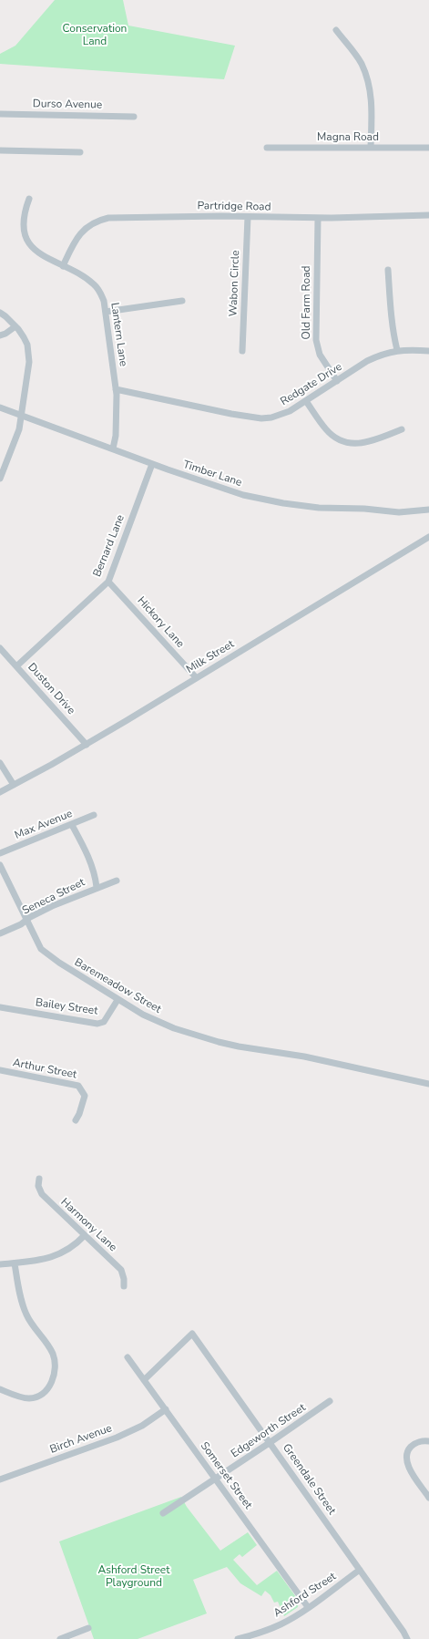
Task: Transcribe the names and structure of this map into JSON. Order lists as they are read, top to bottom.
{
  "streets": {
    "street": [
      "Durso Avenue",
      "Magna Road",
      "Partridge Road",
      "Wabon Circle",
      "Old Farm Road",
      "Lantern Lane",
      "Redgate Drive",
      "Timber Lane",
      "Bernard Lane",
      "Hickory Lane",
      "Milk Street",
      "Duston Drive",
      "Max Avenue",
      "Seneca Street",
      "Baremeadow Street",
      "Bailey Street",
      "Arthur Street",
      "Harmony Lane",
      "Edgeworth Street",
      "Birch Avenue",
      "Somerset Street",
      "Greendale Street",
      "Ashford Street"
    ]
  },
  "crossings": [
    ["Partridge Road", "Wabon Circle"],
    ["Partridge Road", "Old Farm Road"],
    ["Partridge Road", "Lantern Lane"],
    ["Old Farm Road", "Redgate Drive"],
    ["Lantern Lane", "Redgate Drive"],
    ["Lantern Lane", "Timber Lane"],
    ["Timber Lane", "Bernard Lane"],
    ["Bernard Lane", "Hickory Lane"],
    ["Bernard Lane", "Duston Drive"],
    ["Hickory Lane", "Milk Street"],
    ["Milk Street", "Duston Drive"],
    ["Seneca Street", "Baremeadow Street"],
    ["Baremeadow Street", "Bailey Street"],
    ["Edgeworth Street", "Somerset Street"],
    ["Edgeworth Street", "Greendale Street"],
    ["Birch Avenue", "Somerset Street"],
    ["Somerset Street", "Greendale Street"],
    ["Somerset Street", "Ashford Street"],
    ["Greendale Street", "Ashford Street"]
  ],
  "parks": ["Conservation Land", "Ashford Street Playground"]
}
